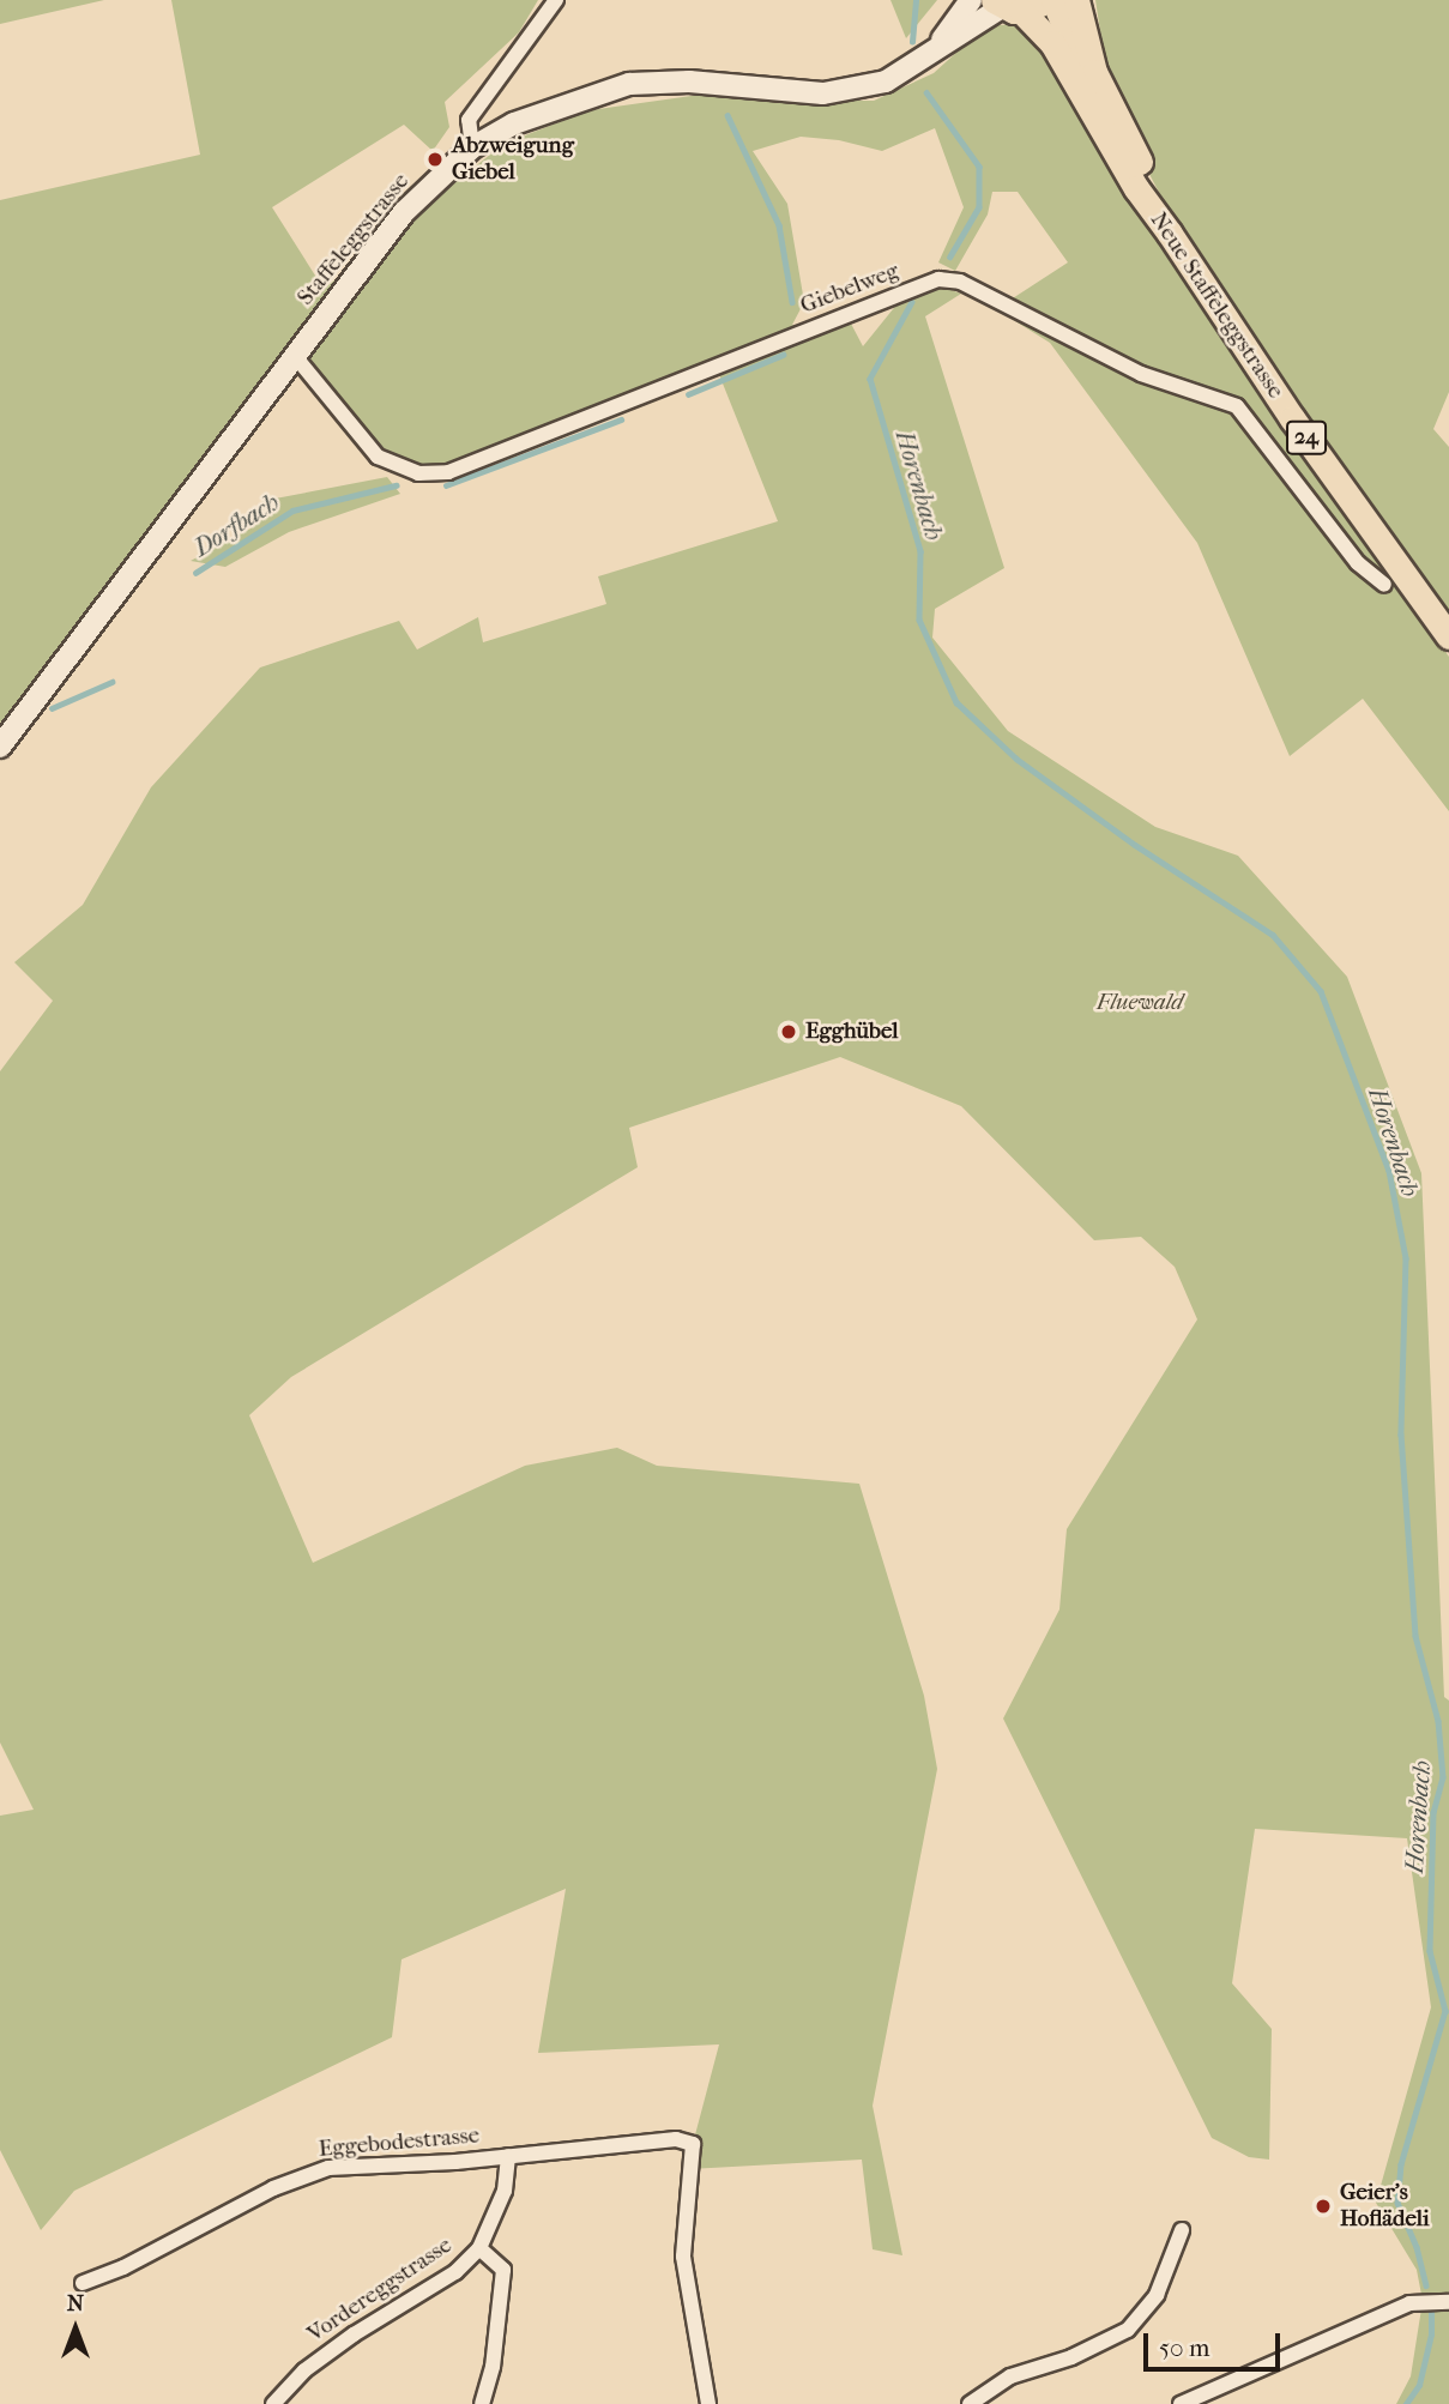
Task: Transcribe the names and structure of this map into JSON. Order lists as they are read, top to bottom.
{
  "streets": {
    "main road": ["Neue Staffeleggstrasse", "24"],
    "street": [
      "Staffeleggstrasse",
      "Giebelweg",
      "Eggebodestrasse",
      "Vordereggstrasse"
    ]
  },
  "crossings": [
    ["Staffeleggstrasse", "Giebelweg"],
    ["Staffeleggstrasse", "Neue Staffeleggstrasse"],
    ["Neue Staffeleggstrasse", "24"],
    ["Eggebodestrasse", "Vordereggstrasse"]
  ],
  "water": ["Horenbach", "Dorfbach"],
  "parks": ["Fluewald"],
  "places": ["Abzweigung Giebel", "Egghübel", "Geier's Hoflädeli"],
  "scale_bar": "50 m",
  "north": "top"
}
